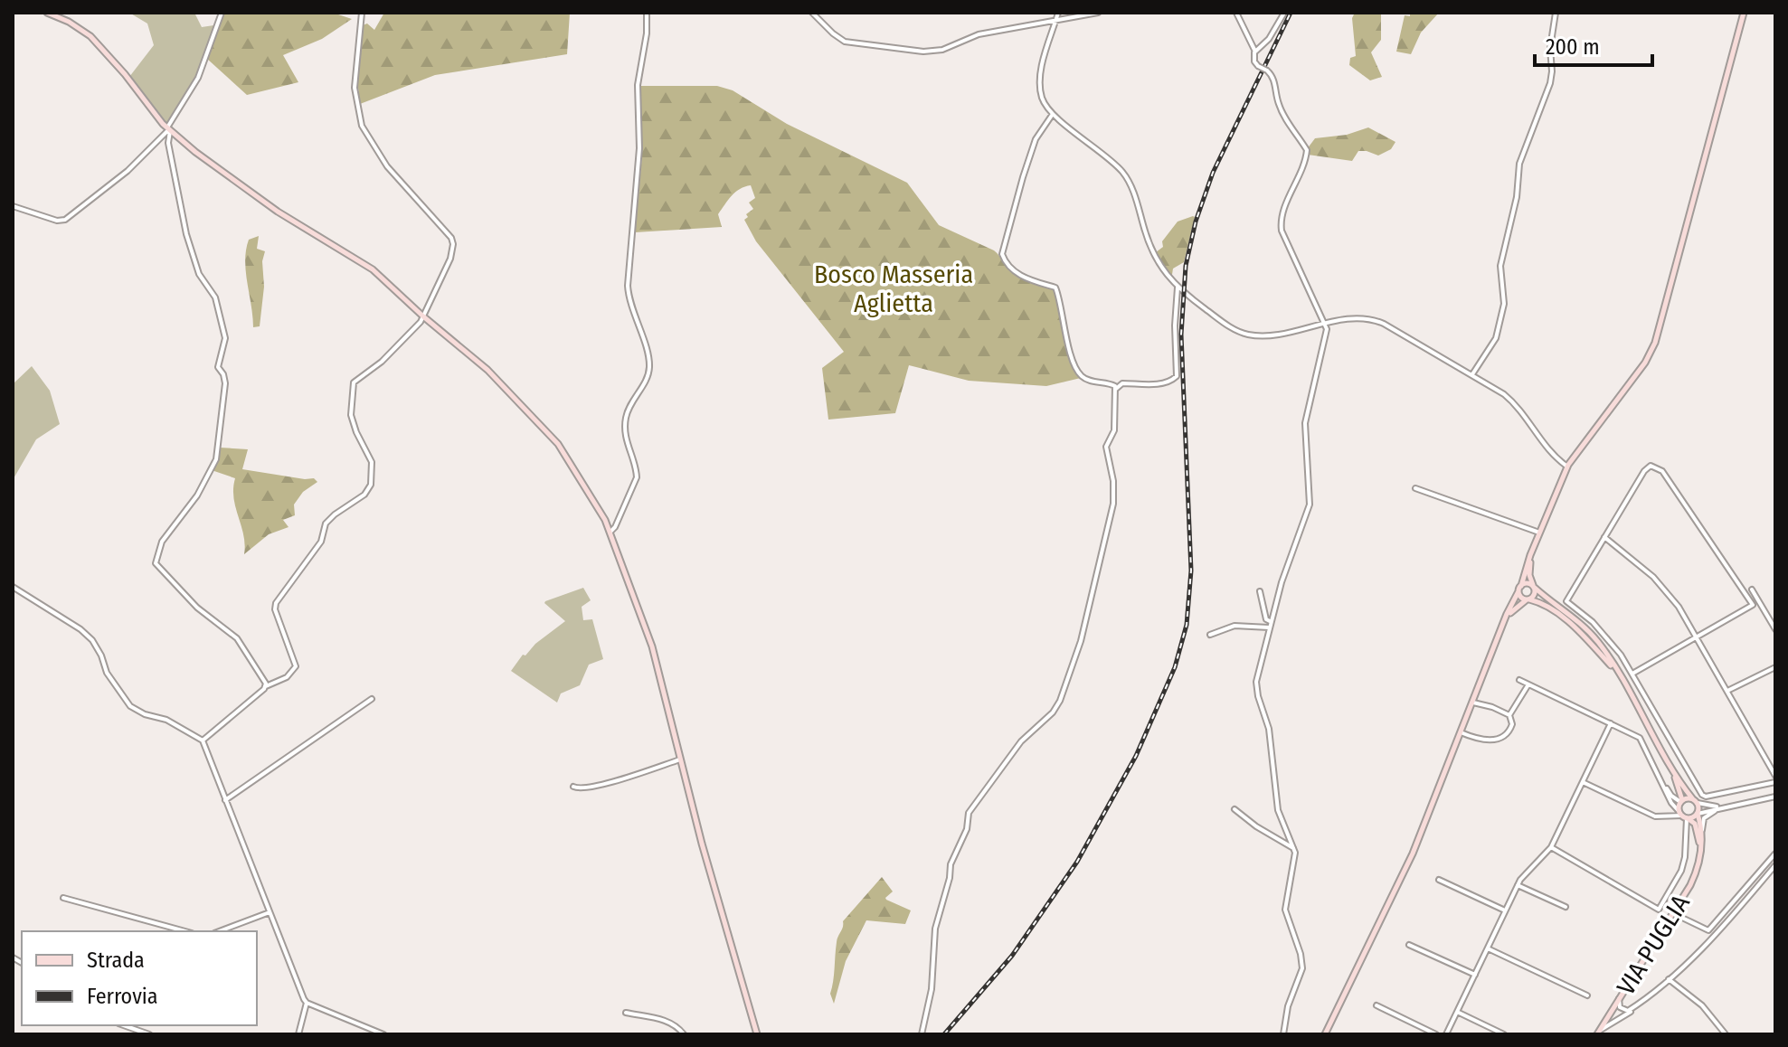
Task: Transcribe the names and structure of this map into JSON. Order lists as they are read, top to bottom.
{
  "streets": {
    "main road": ["VIA PUGLIA"]
  },
  "parks": ["Bosco Masseria Aglietta"],
  "legend": ["Strada", "Ferrovia"],
  "scale_bar": "200 m"
}
